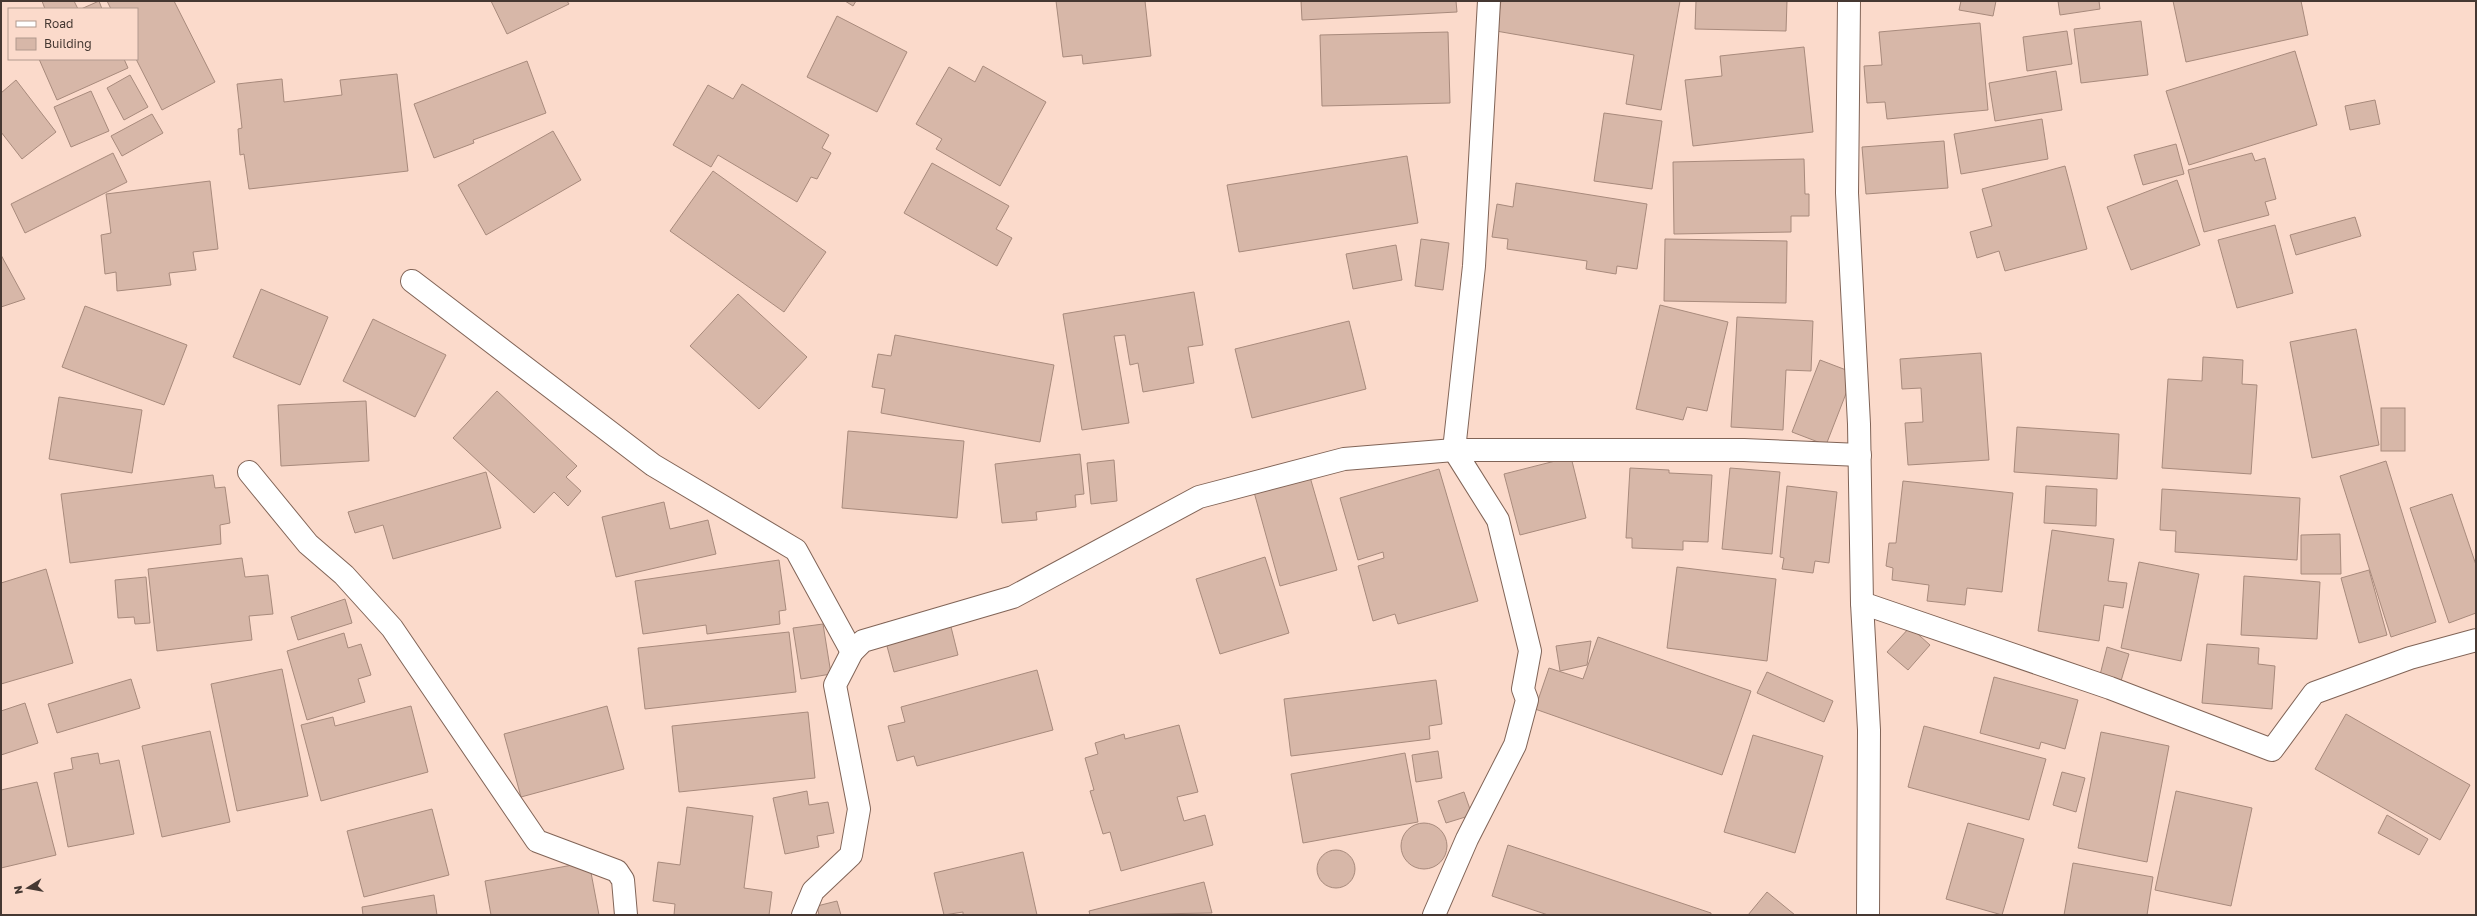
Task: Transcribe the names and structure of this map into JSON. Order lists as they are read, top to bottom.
{
  "legend": ["Road", "Building"],
  "north": "left"
}
